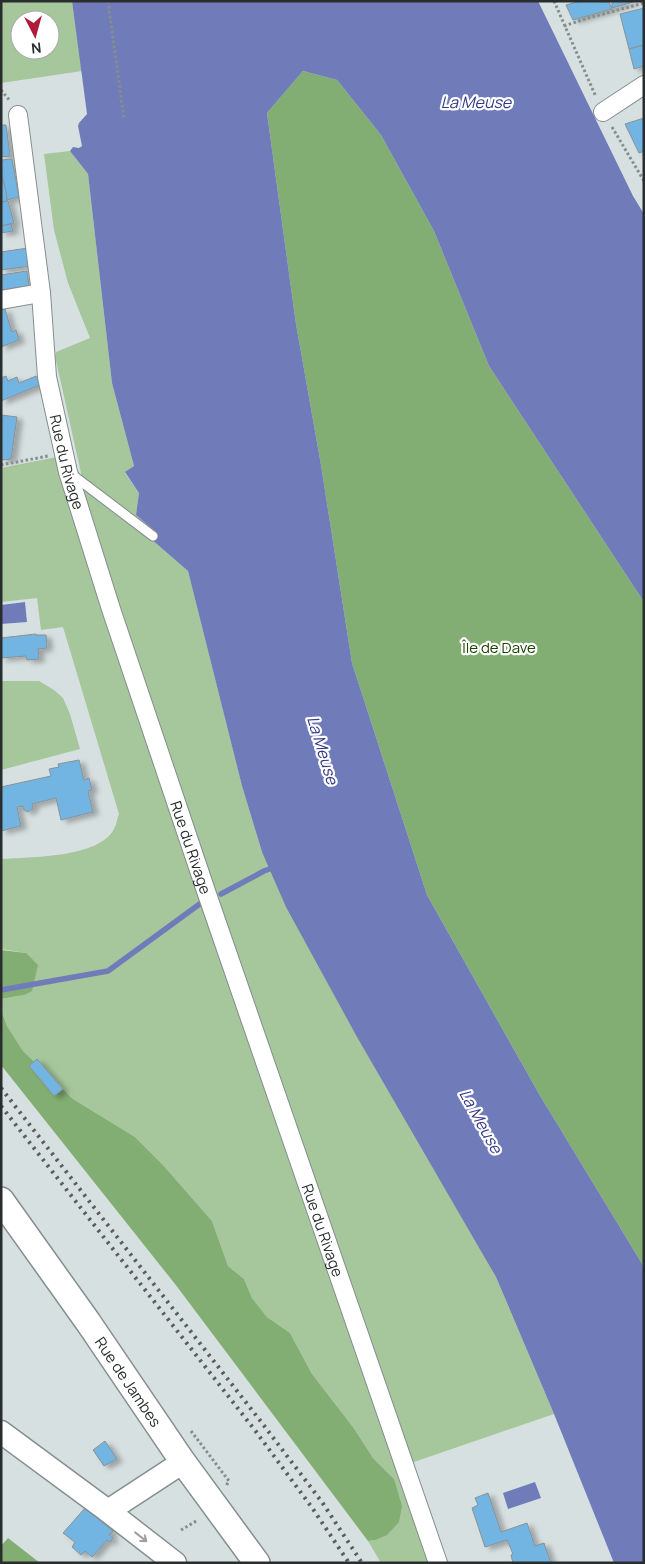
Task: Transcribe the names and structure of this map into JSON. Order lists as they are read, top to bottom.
{
  "streets": {
    "main road": ["Rue de Jambes"],
    "street": ["Rue du Rivage"]
  },
  "water": ["La Meuse"],
  "parks": ["Île de Dave"],
  "north": "bottom"
}
